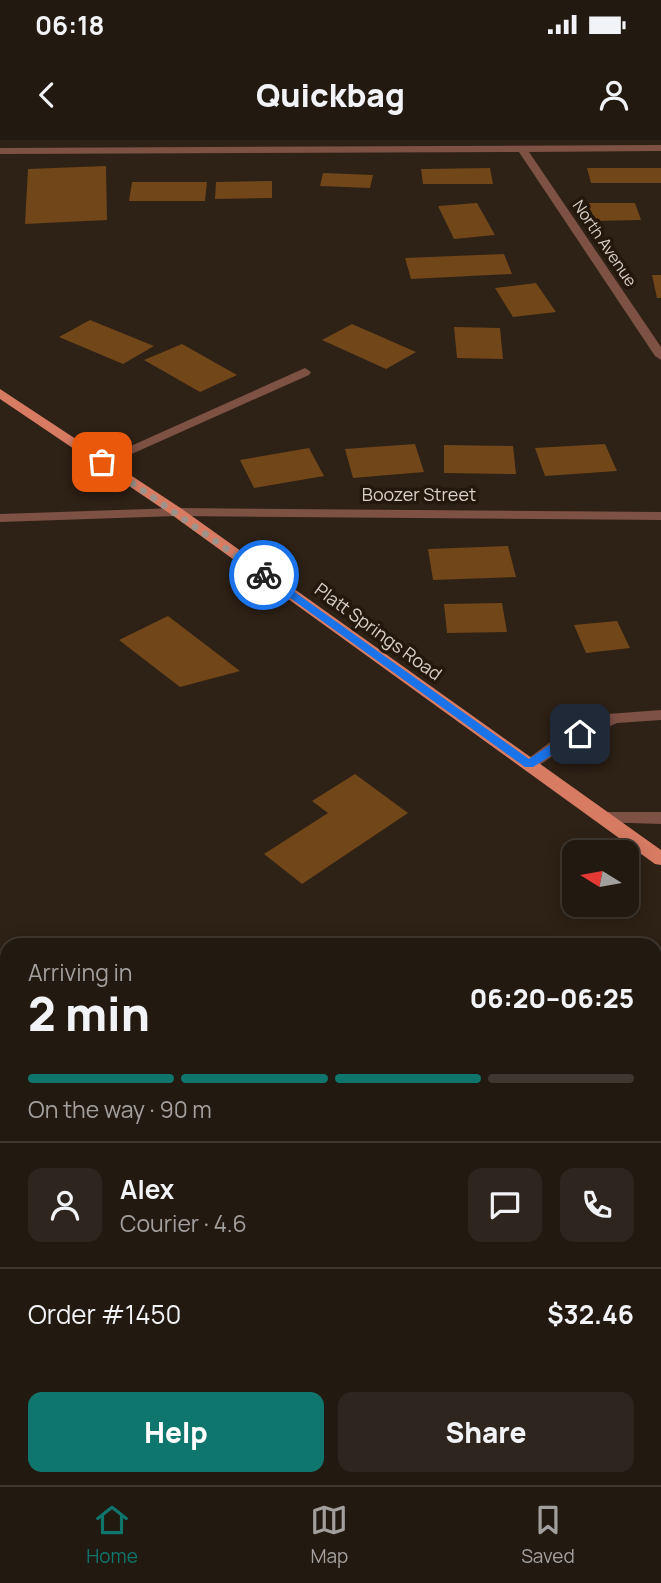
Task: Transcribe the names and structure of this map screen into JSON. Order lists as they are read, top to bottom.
{
  "streets": {
    "main road": ["Platt Springs Road"],
    "street": ["North Avenue", "Boozer Street"]
  },
  "crossings": [
    ["Boozer Street", "Platt Springs Road"]
  ],
  "north": "left",
  "page": {
    "status": "06:18",
    "header": "Quickbag",
    "heading": ["2 min", "Arriving in", "06:20–06:25"],
    "panel": [
      "Alex",
      "Courier · 4.6",
      "Order #1450",
      "$32.46"
    ],
    "bar": "On the way · 90 m",
    "buttons": ["Help", "Share"],
    "tabs": ["Home", "Map", "Saved"]
  }
}
